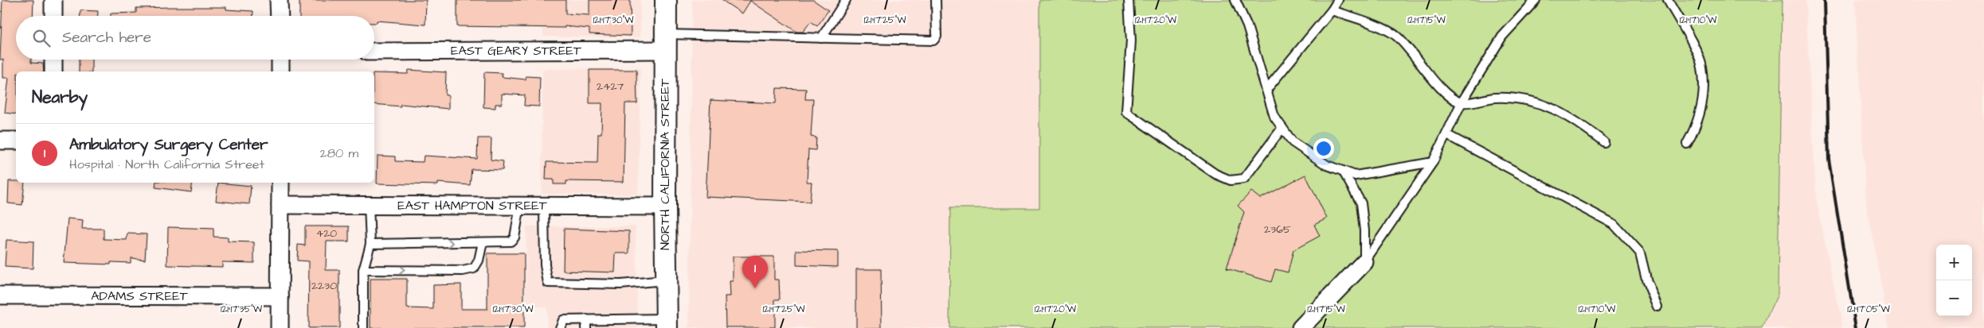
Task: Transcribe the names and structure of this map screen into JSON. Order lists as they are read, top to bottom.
{
  "streets": {
    "street": [
      "EAST GEARY STREET",
      "NORTH CALIFORNIA STREET",
      "EAST HAMPTON STREET",
      "ADAMS STREET"
    ]
  },
  "crossings": [
    ["EAST GEARY STREET", "NORTH CALIFORNIA STREET"],
    ["NORTH CALIFORNIA STREET", "EAST HAMPTON STREET"]
  ],
  "house_numbers": [
    "2427",
    "2365",
    "420",
    "2230"
  ],
  "page": {
    "search": "Search here",
    "heading": "Nearby",
    "list": [
      {
        "mark": "1",
        "name": "Ambulatory Surgery Center",
        "note": "Hospital · North California Street",
        "value": "280 m"
      }
    ],
    "map_buttons": ["+", "−"],
    "pins": "1"
  },
  "coordinates": [
    "121°17'30\"W",
    "121°17'25\"W",
    "121°17'20\"W",
    "121°17'15\"W",
    "121°17'10\"W",
    "121°17'35\"W",
    "121°17'05\"W"
  ]
}
